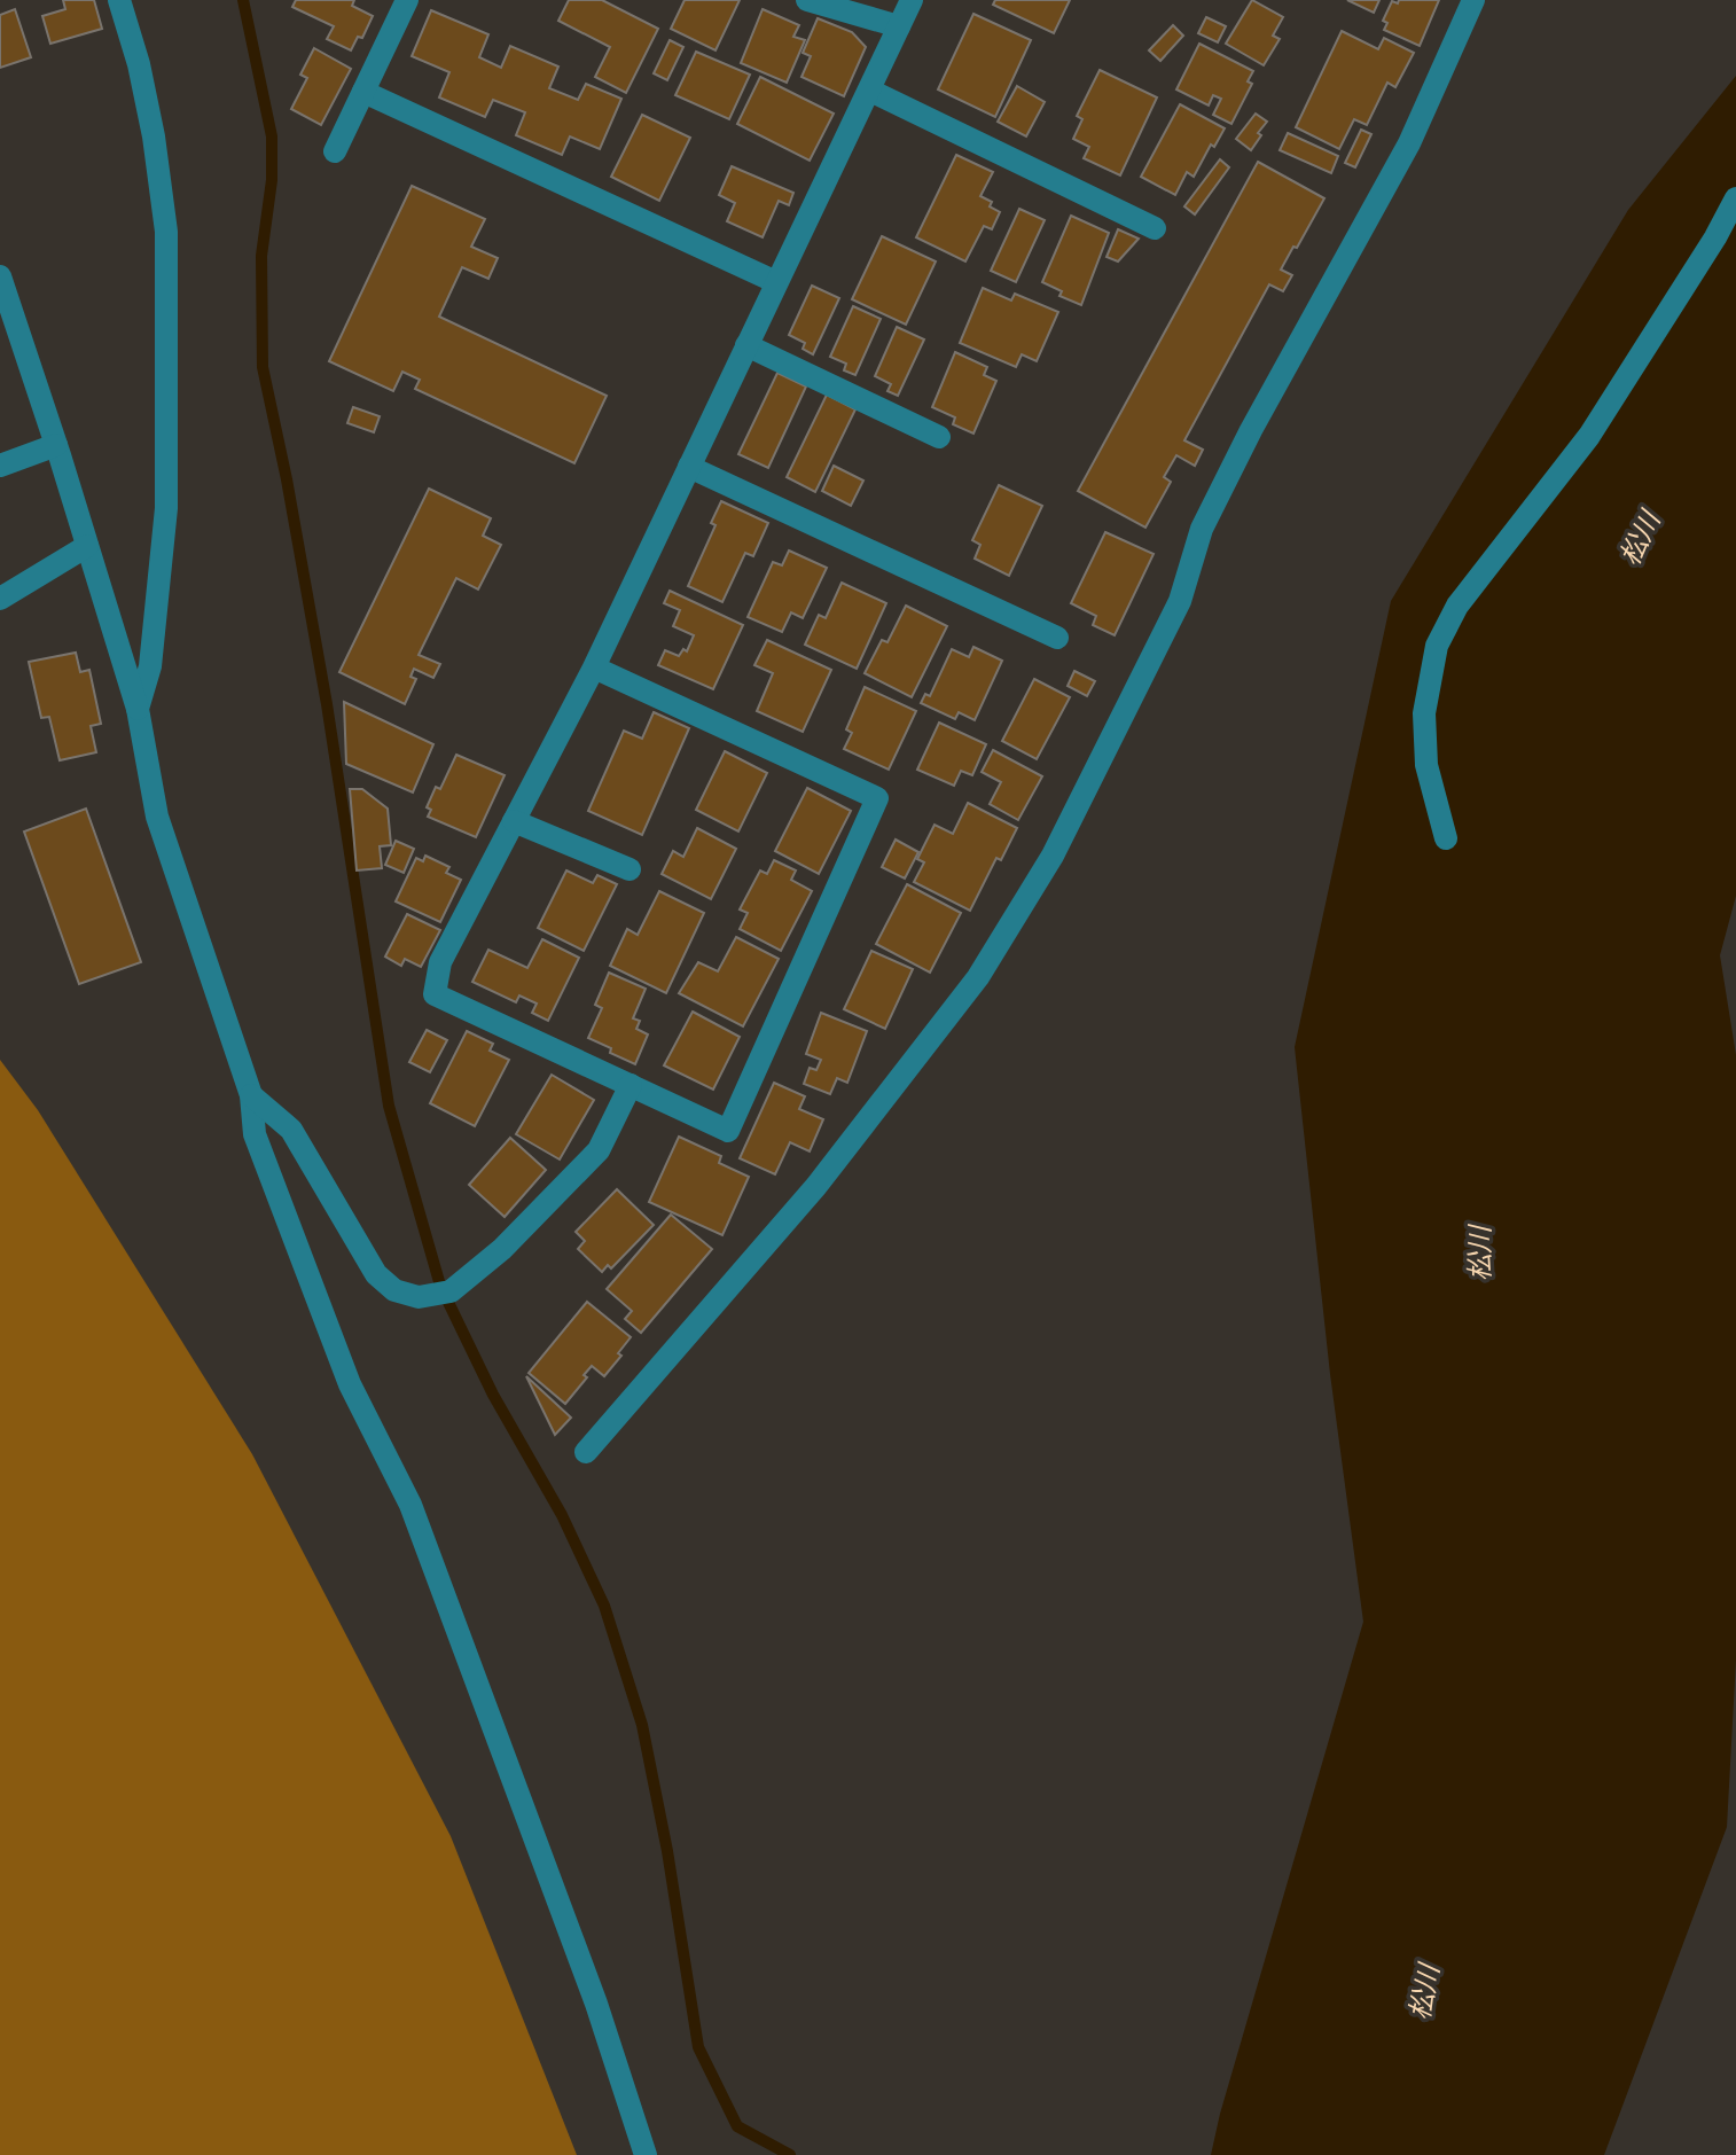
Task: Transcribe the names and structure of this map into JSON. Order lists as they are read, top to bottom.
{
  "water": ["松川"]
}
